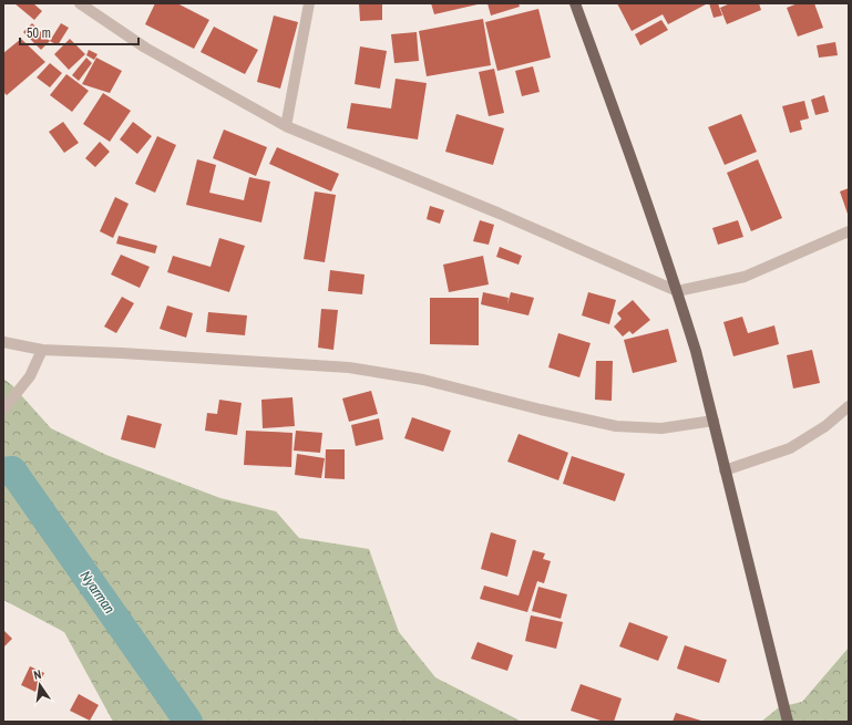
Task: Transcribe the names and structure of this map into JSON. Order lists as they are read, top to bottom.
{
  "water": ["Nyarman"],
  "scale_bar": "50 m",
  "north": "top"
}
